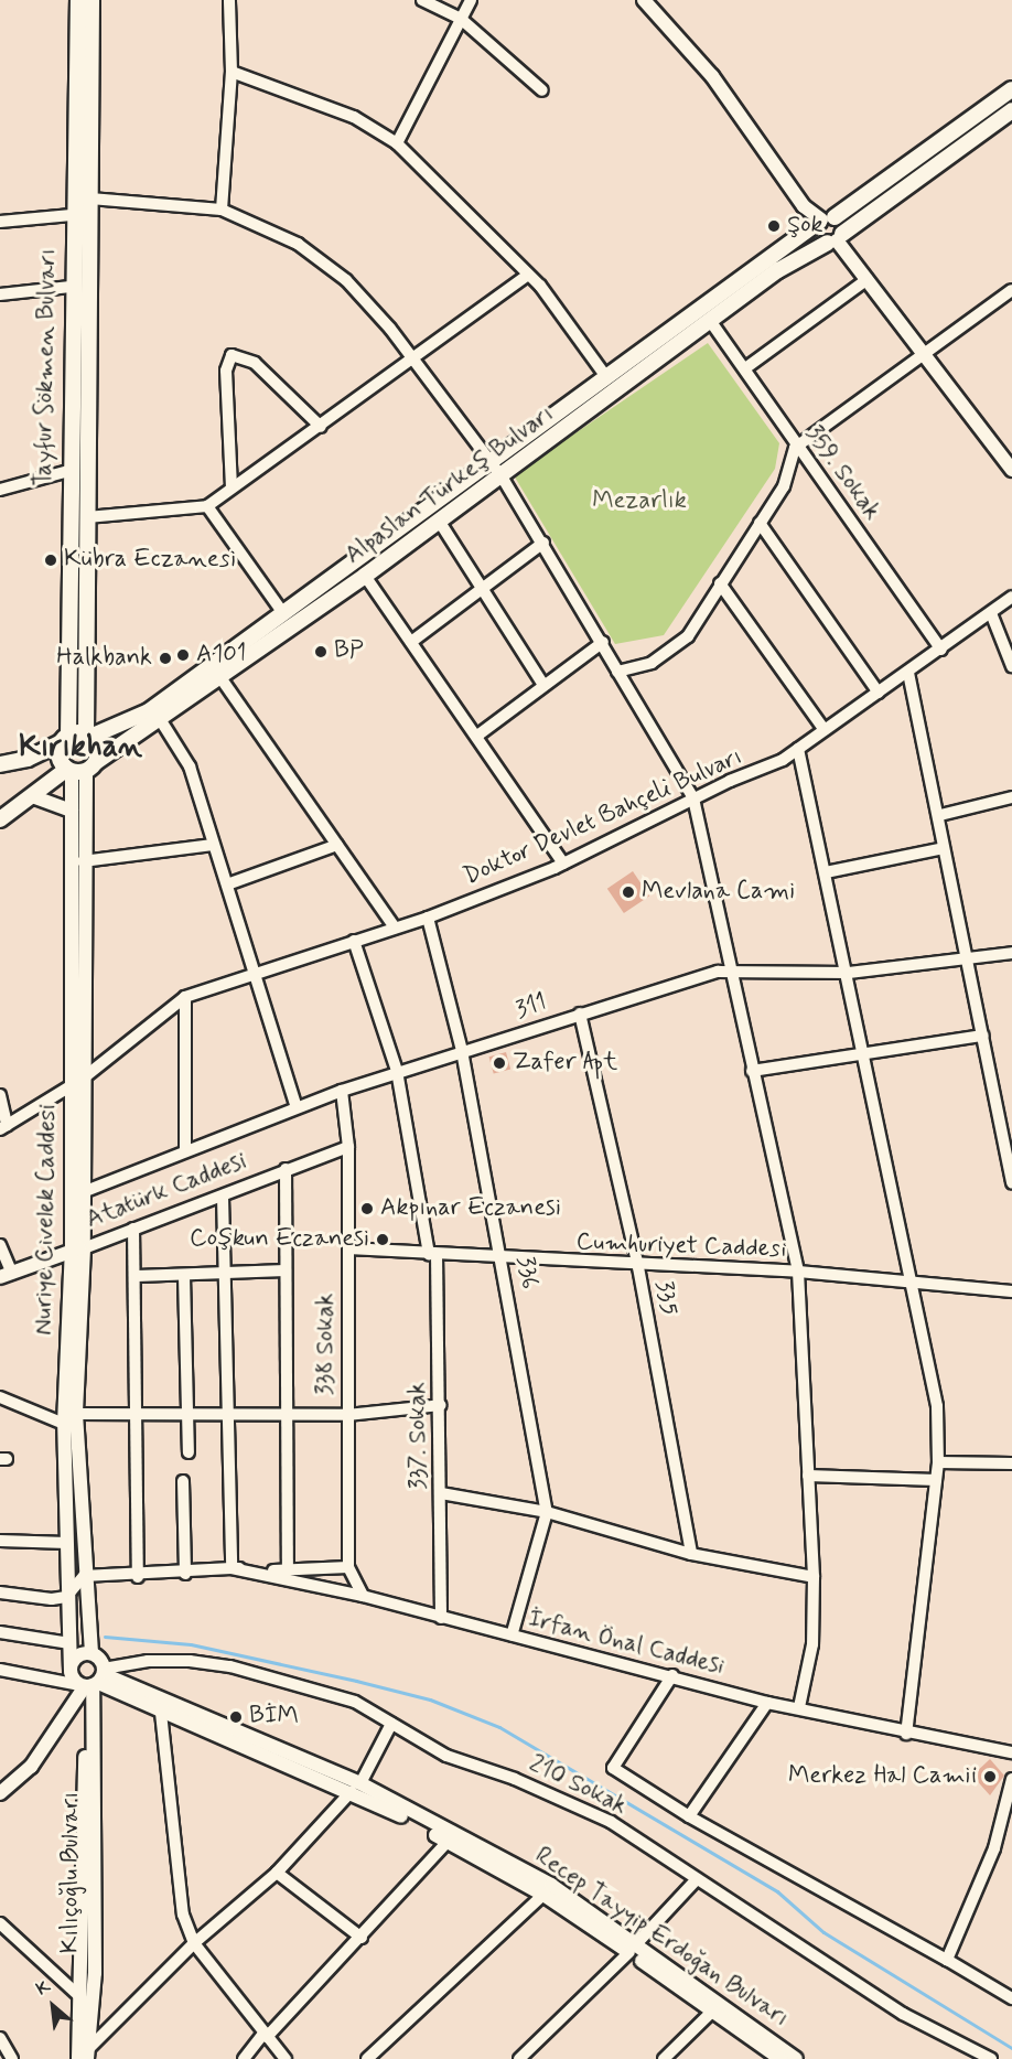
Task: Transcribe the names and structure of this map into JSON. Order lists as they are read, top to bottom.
{
  "streets": {
    "main road": ["Tayfur Sökmen Bulvarı", "Alpaslan Türkeş Bulvarı", "Nuriye Civelek Caddesi"],
    "street": [
      "359. Sokak",
      "Doktor Devlet Bahçeli Bulvarı",
      "311",
      "Atatürk Caddesi",
      "Cumhuriyet Caddesi",
      "336",
      "335",
      "338 Sokak",
      "337. Sokak",
      "İrfan Önal Caddesi",
      "210 Sokak",
      "Kılıçoğlu Bulvarı",
      "Recep Tayyip Erdoğan Bulvarı"
    ]
  },
  "crossings": [
    ["Tayfur Sökmen Bulvarı", "Alpaslan Türkeş Bulvarı"],
    ["Tayfur Sökmen Bulvarı", "Nuriye Civelek Caddesi"],
    ["359. Sokak", "Alpaslan Türkeş Bulvarı"],
    ["359. Sokak", "Doktor Devlet Bahçeli Bulvarı"],
    ["Alpaslan Türkeş Bulvarı", "Nuriye Civelek Caddesi"],
    ["Doktor Devlet Bahçeli Bulvarı", "Nuriye Civelek Caddesi"],
    ["Doktor Devlet Bahçeli Bulvarı", "336"],
    ["Doktor Devlet Bahçeli Bulvarı", "337. Sokak"],
    ["311", "Nuriye Civelek Caddesi"],
    ["311", "336"],
    ["311", "335"],
    ["311", "338 Sokak"],
    ["311", "337. Sokak"],
    ["Atatürk Caddesi", "Nuriye Civelek Caddesi"],
    ["Atatürk Caddesi", "338 Sokak"],
    ["Nuriye Civelek Caddesi", "İrfan Önal Caddesi"],
    ["Cumhuriyet Caddesi", "336"],
    ["Cumhuriyet Caddesi", "335"],
    ["Cumhuriyet Caddesi", "338 Sokak"],
    ["Cumhuriyet Caddesi", "337. Sokak"],
    ["336", "İrfan Önal Caddesi"],
    ["338 Sokak", "İrfan Önal Caddesi"],
    ["337. Sokak", "İrfan Önal Caddesi"],
    ["210 Sokak", "Kılıçoğlu Bulvarı"],
    ["210 Sokak", "Recep Tayyip Erdoğan Bulvarı"],
    ["Kılıçoğlu Bulvarı", "Recep Tayyip Erdoğan Bulvarı"]
  ],
  "districts": ["Kırıkhan"],
  "parks": ["Mezarlık"],
  "places": [
    "Şok",
    "Kübra Eczanesi",
    "BP",
    "A101",
    "Halkbank",
    "Mevlana Cami",
    "Zafer Apt",
    "Akpınar Eczanesi",
    "Coşkun Eczanesi",
    "BİM",
    "Merkez Hal Camii"
  ],
  "north": "top left"
}
